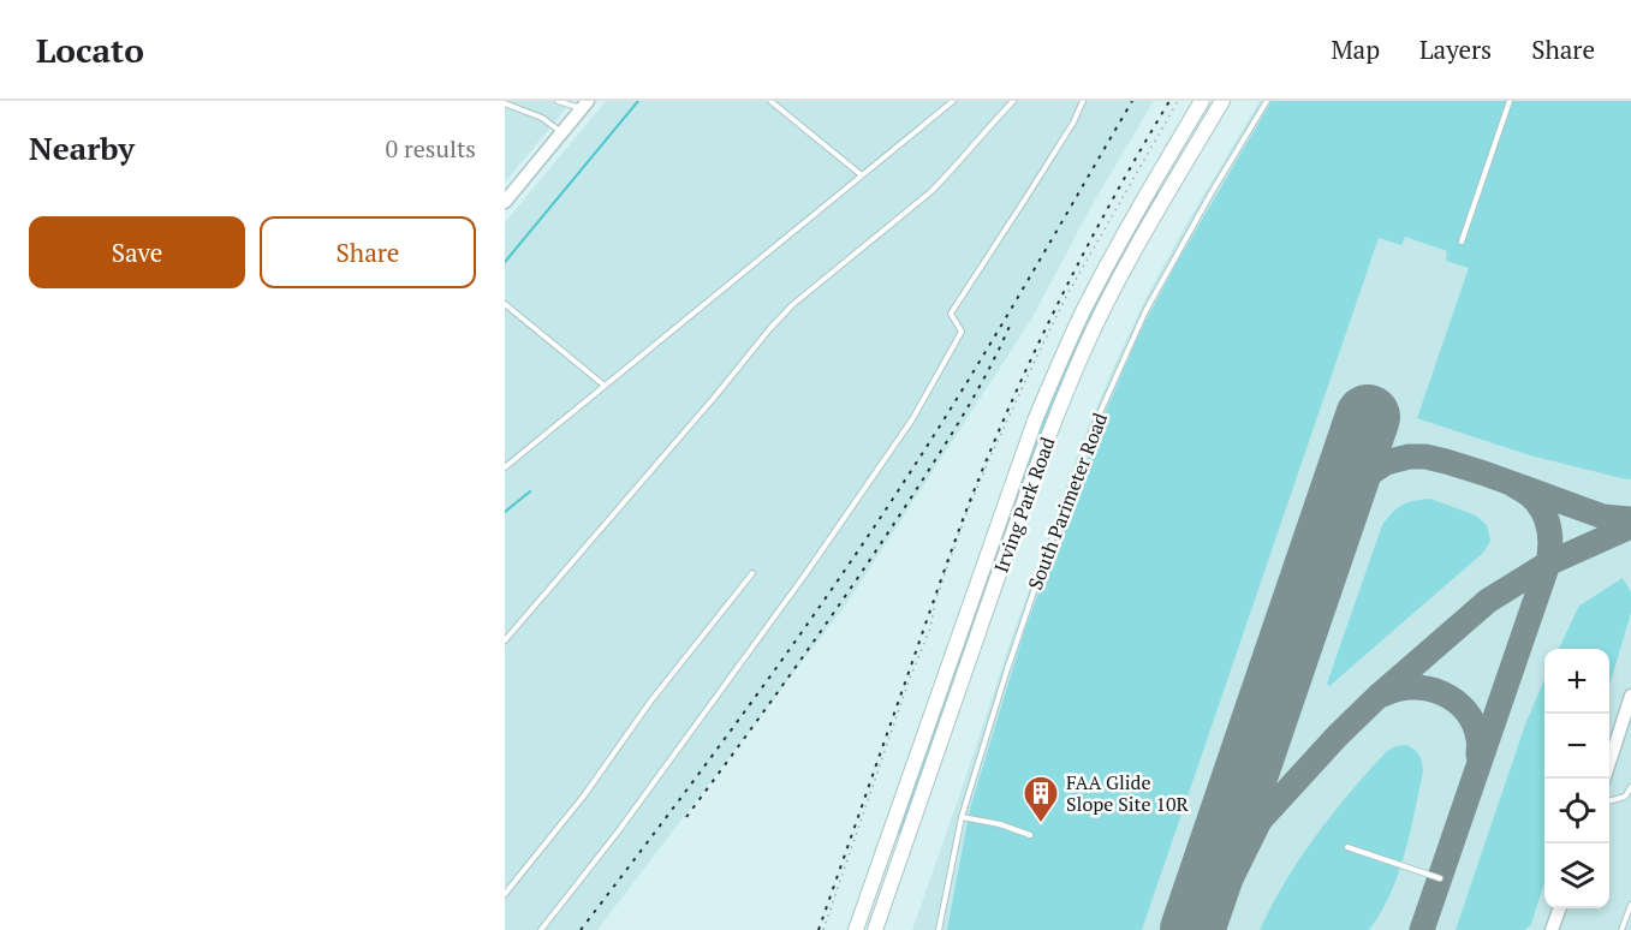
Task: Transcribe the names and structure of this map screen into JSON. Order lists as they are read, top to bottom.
{
  "streets": {
    "main road": ["Irving Park Road"],
    "lane": ["South Parimeter Road"]
  },
  "places": {
    "building": ["FAA Glide Slope Site 10R"]
  },
  "page": {
    "header": "Locato",
    "nav": ["Map", "Layers", "Share"],
    "heading": ["Nearby", "0 results"],
    "buttons": ["Save", "Share"],
    "map_buttons": ["+", "−"]
  }
}
